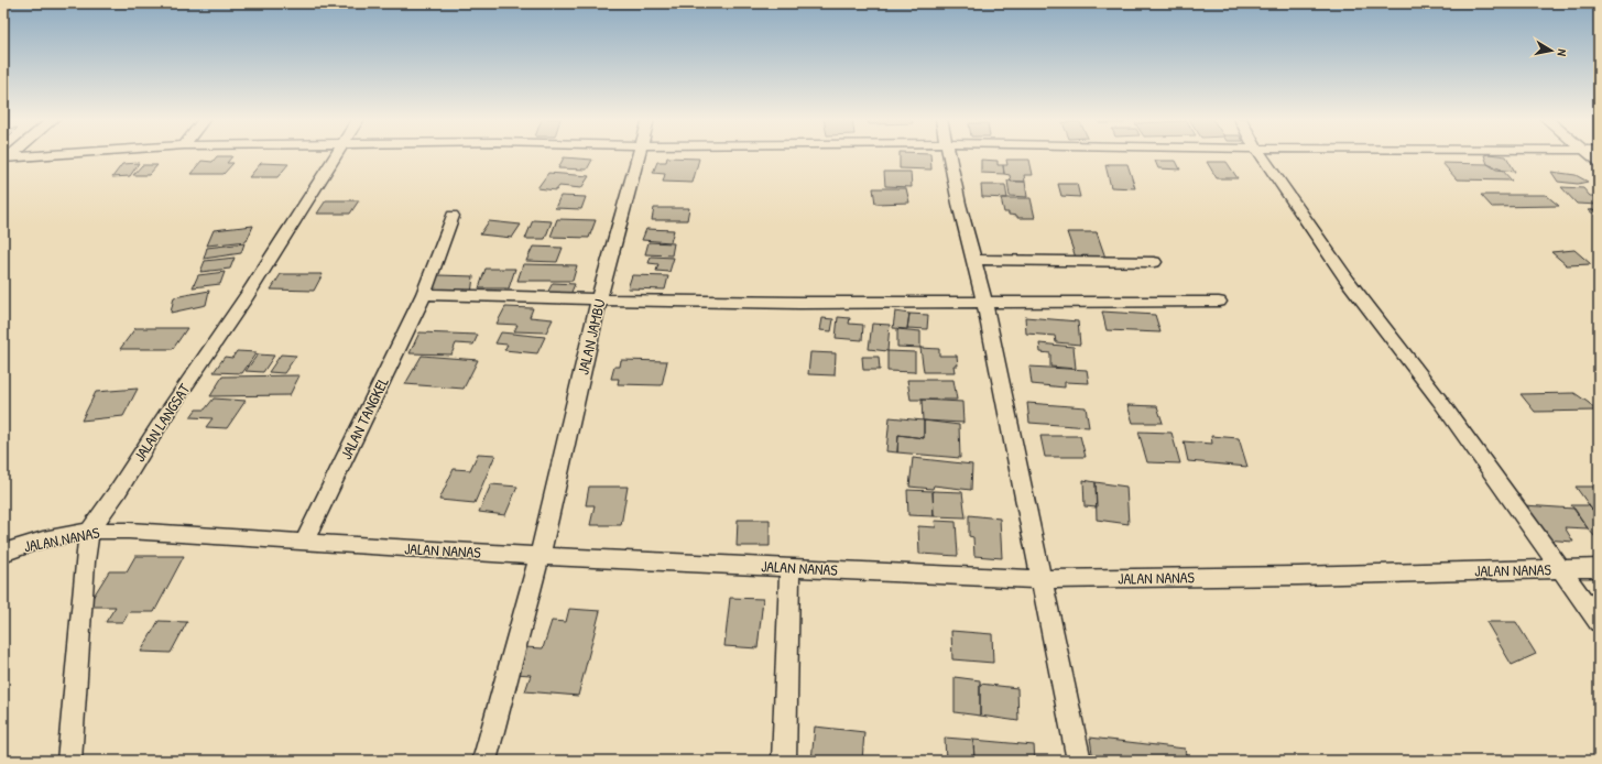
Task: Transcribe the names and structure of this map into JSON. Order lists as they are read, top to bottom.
{
  "streets": {
    "street": [
      "JALAN JAMBU",
      "JALAN TANGKEL",
      "JALAN LANGSAT",
      "JALAN NANAS"
    ]
  },
  "crossings": [
    ["JALAN JAMBU", "JALAN NANAS"],
    ["JALAN TANGKEL", "JALAN NANAS"],
    ["JALAN LANGSAT", "JALAN NANAS"]
  ],
  "north": "right"
}
